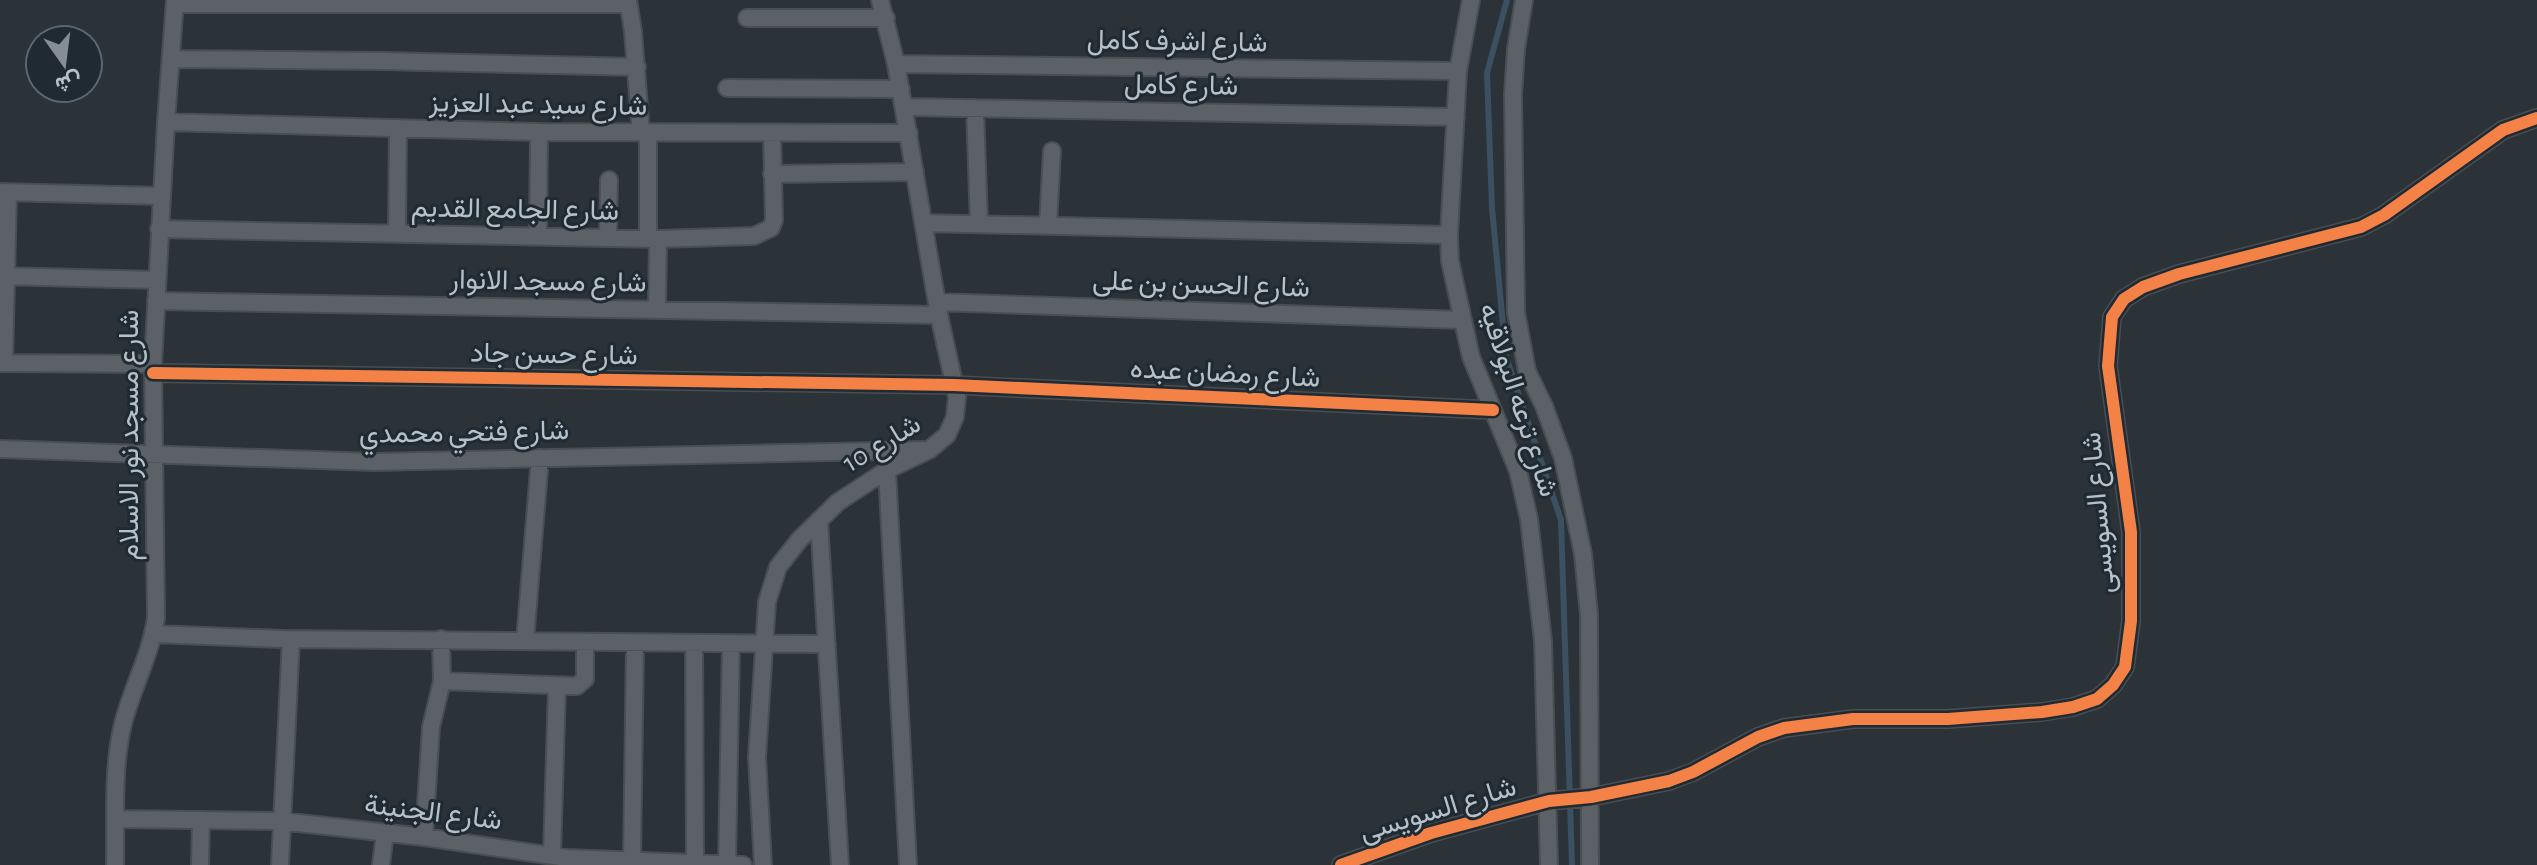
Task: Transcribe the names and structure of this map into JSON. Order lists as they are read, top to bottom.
{
  "streets": {
    "street": [
      "شارع اشرف كامل",
      "شارع كامل",
      "شارع سيد عبد العزيز",
      "شارع الجامع القديم",
      "شارع مسجد الانوار",
      "شارع الحسن بن على",
      "شارع حسن جاد",
      "شارع رمضان عبده",
      "شارع ترعه البولاقيه",
      "شارع فتحي محمدي",
      "شارع مسجد نور الاسلام",
      "شارع 10",
      "شارع السويسى",
      "شارع الجنينة"
    ]
  },
  "crossings": [
    ["شارع اشرف كامل", "شارع ترعه البولاقيه"],
    ["شارع اشرف كامل", "شارع 10"],
    ["شارع كامل", "شارع ترعه البولاقيه"],
    ["شارع كامل", "شارع 10"],
    ["شارع سيد عبد العزيز", "شارع الجامع القديم"],
    ["شارع سيد عبد العزيز", "شارع مسجد نور الاسلام"],
    ["شارع سيد عبد العزيز", "شارع 10"],
    ["شارع الجامع القديم", "شارع مسجد نور الاسلام"],
    ["شارع مسجد الانوار", "شارع الحسن بن على"],
    ["شارع مسجد الانوار", "شارع مسجد نور الاسلام"],
    ["شارع مسجد الانوار", "شارع 10"],
    ["شارع الحسن بن على", "شارع ترعه البولاقيه"],
    ["شارع الحسن بن على", "شارع 10"],
    ["شارع حسن جاد", "شارع رمضان عبده"],
    ["شارع حسن جاد", "شارع مسجد نور الاسلام"],
    ["شارع حسن جاد", "شارع 10"],
    ["شارع رمضان عبده", "شارع ترعه البولاقيه"],
    ["شارع رمضان عبده", "شارع 10"],
    ["شارع ترعه البولاقيه", "شارع السويسى"],
    ["شارع فتحي محمدي", "شارع مسجد نور الاسلام"],
    ["شارع فتحي محمدي", "شارع 10"],
    ["شارع مسجد نور الاسلام", "شارع الجنينة"]
  ],
  "north": "bottom"
}
